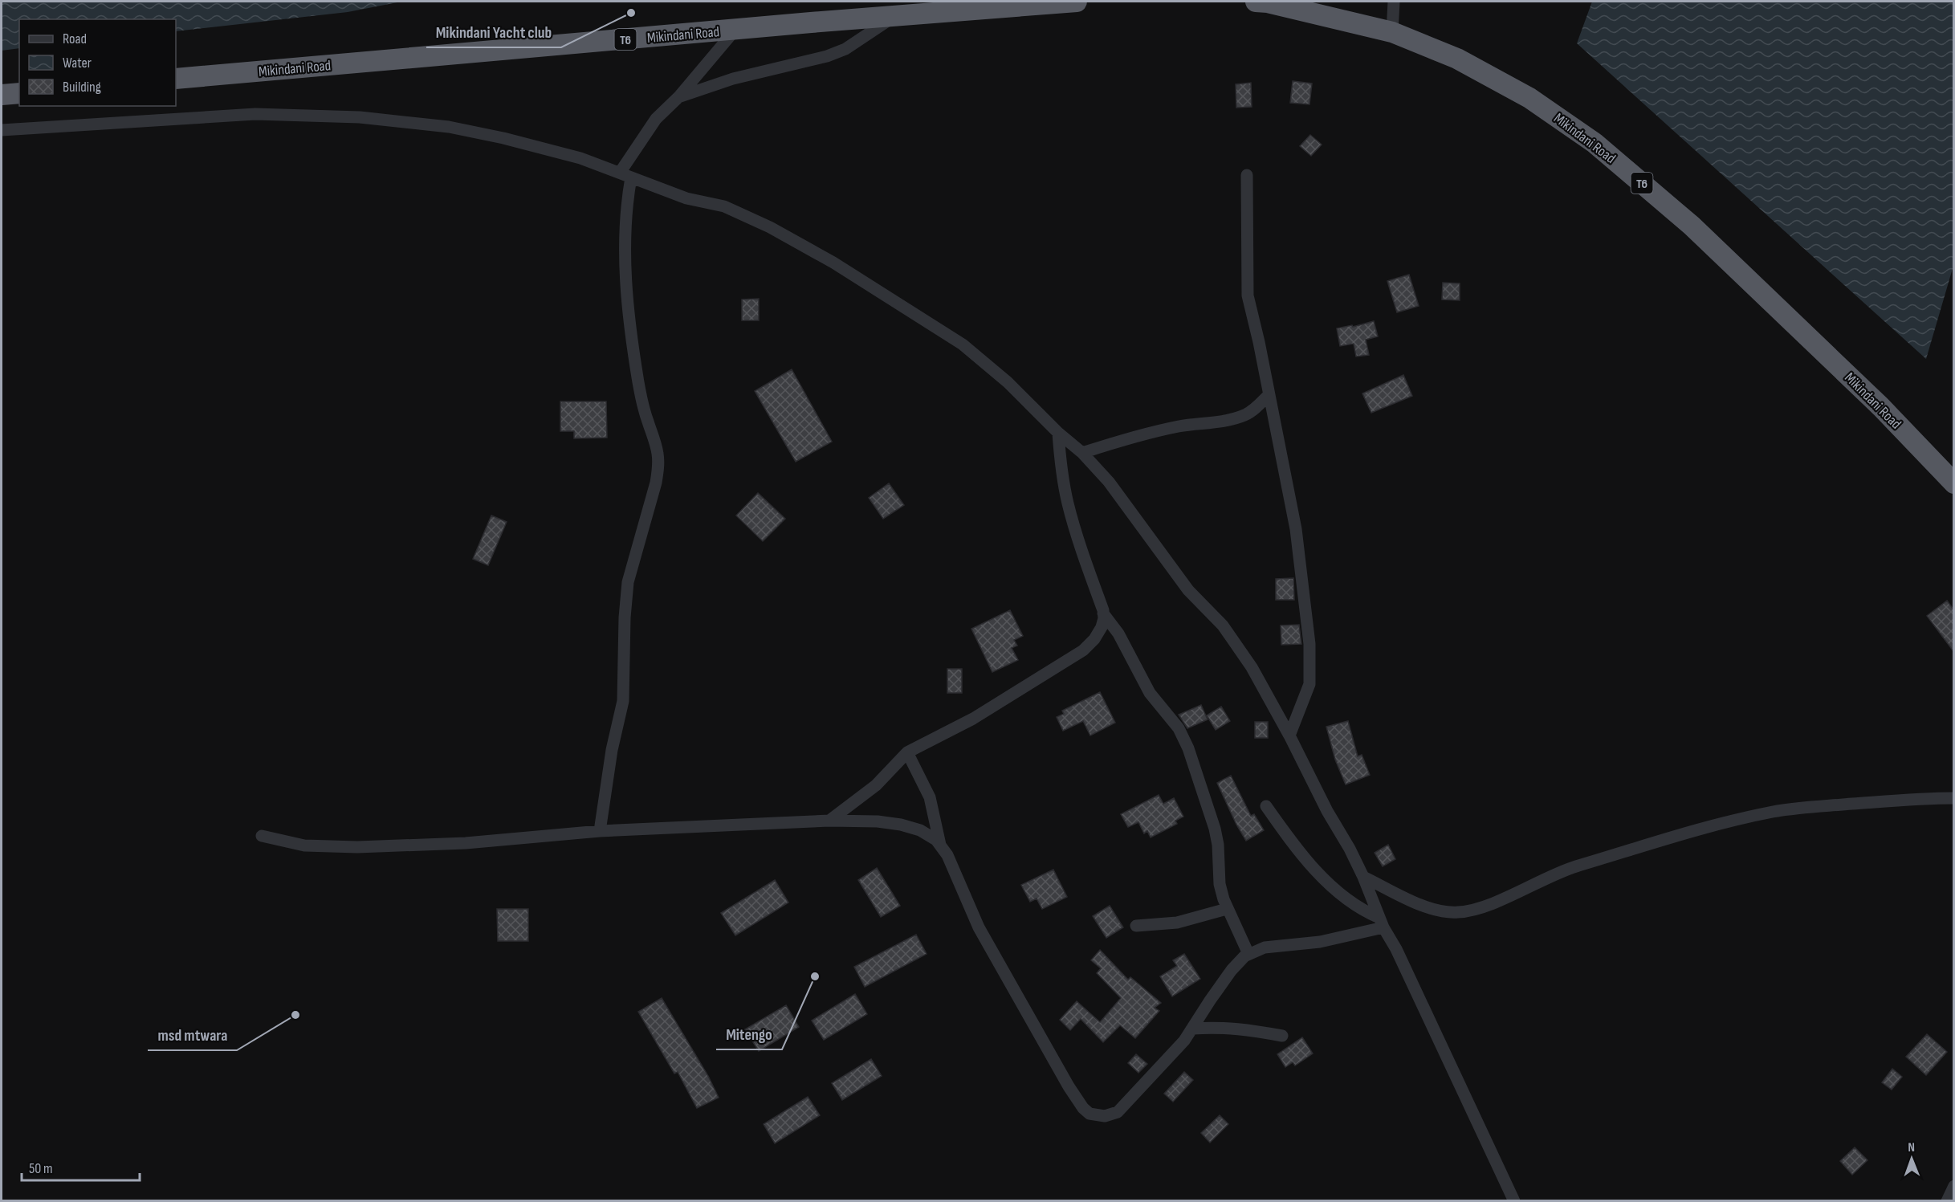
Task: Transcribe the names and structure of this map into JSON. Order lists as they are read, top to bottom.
{
  "streets": {
    "highway": ["Mikindani Road", "T6"]
  },
  "places": ["Mikindani Yacht club", "Mitengo", "msd mtwara"],
  "legend": ["Road", "Water", "Building"],
  "scale_bar": "50 m",
  "north": "top"
}
